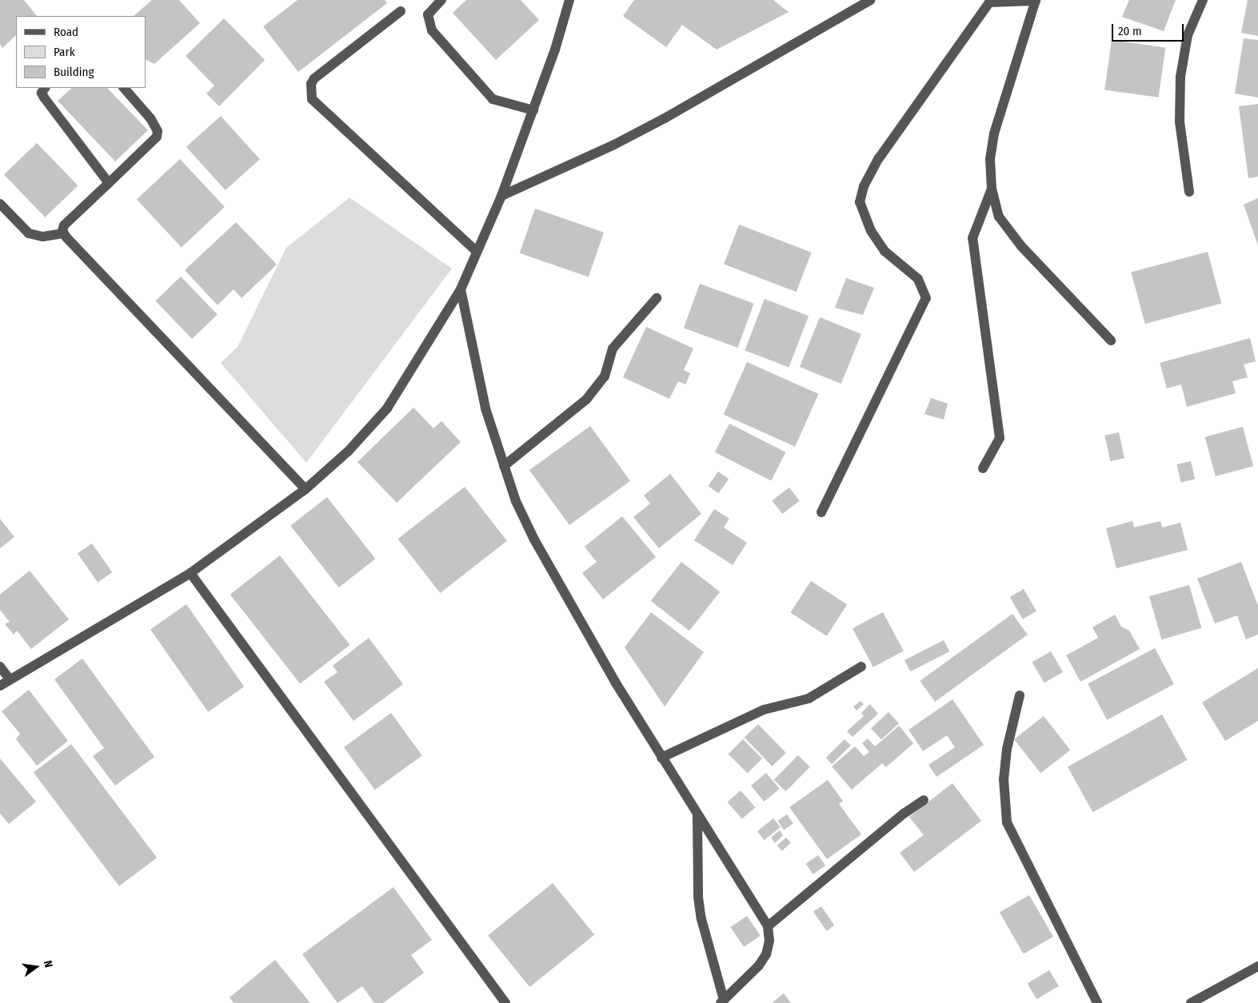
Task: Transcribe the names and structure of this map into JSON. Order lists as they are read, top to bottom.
{
  "legend": ["Road", "Park", "Building"],
  "scale_bar": "20 m",
  "north": "right"
}
